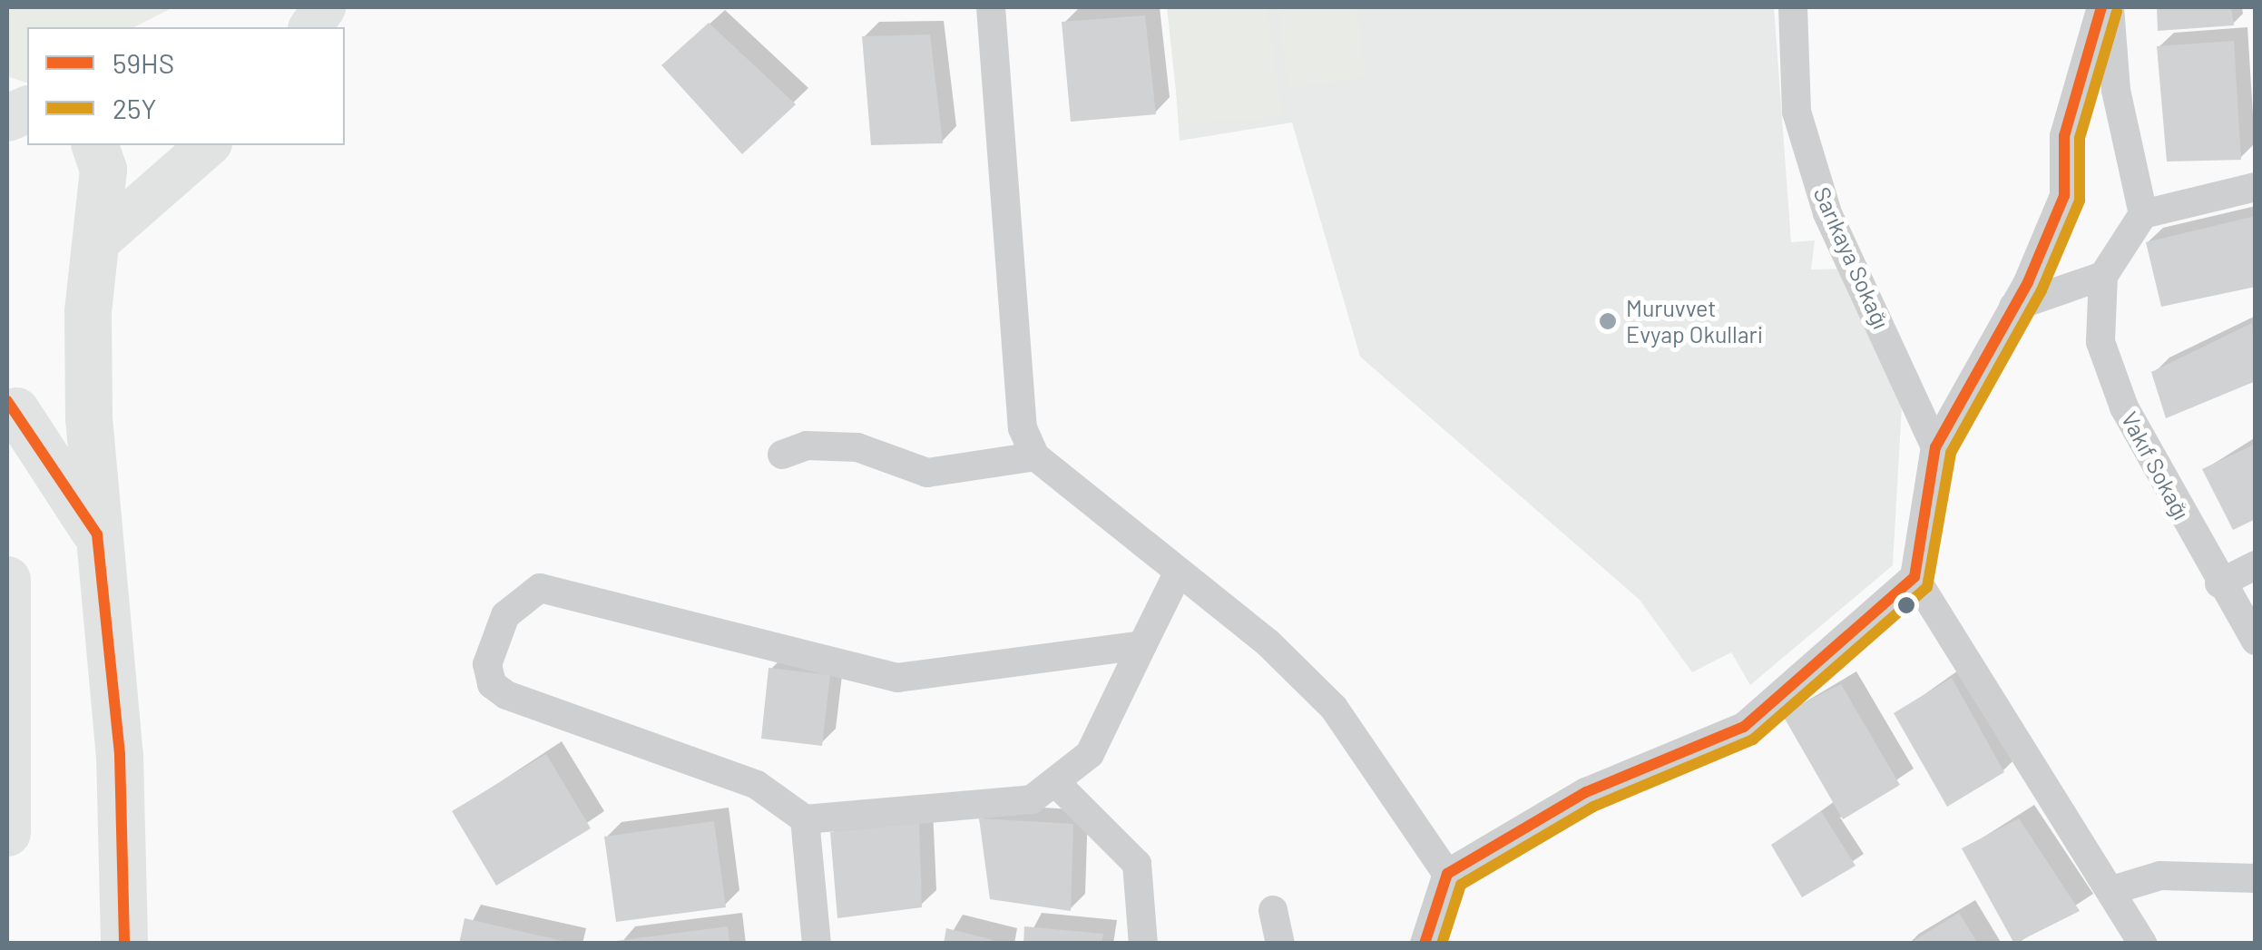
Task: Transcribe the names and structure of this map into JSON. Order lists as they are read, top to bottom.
{
  "streets": {
    "street": ["Sarıkaya Sokağı", "Vakıf Sokağı"]
  },
  "places": ["Muruvvet Evyap Okullari"],
  "lines": ["transit line 59HS", "transit line 25Y"],
  "legend": ["59HS", "25Y"]
}
